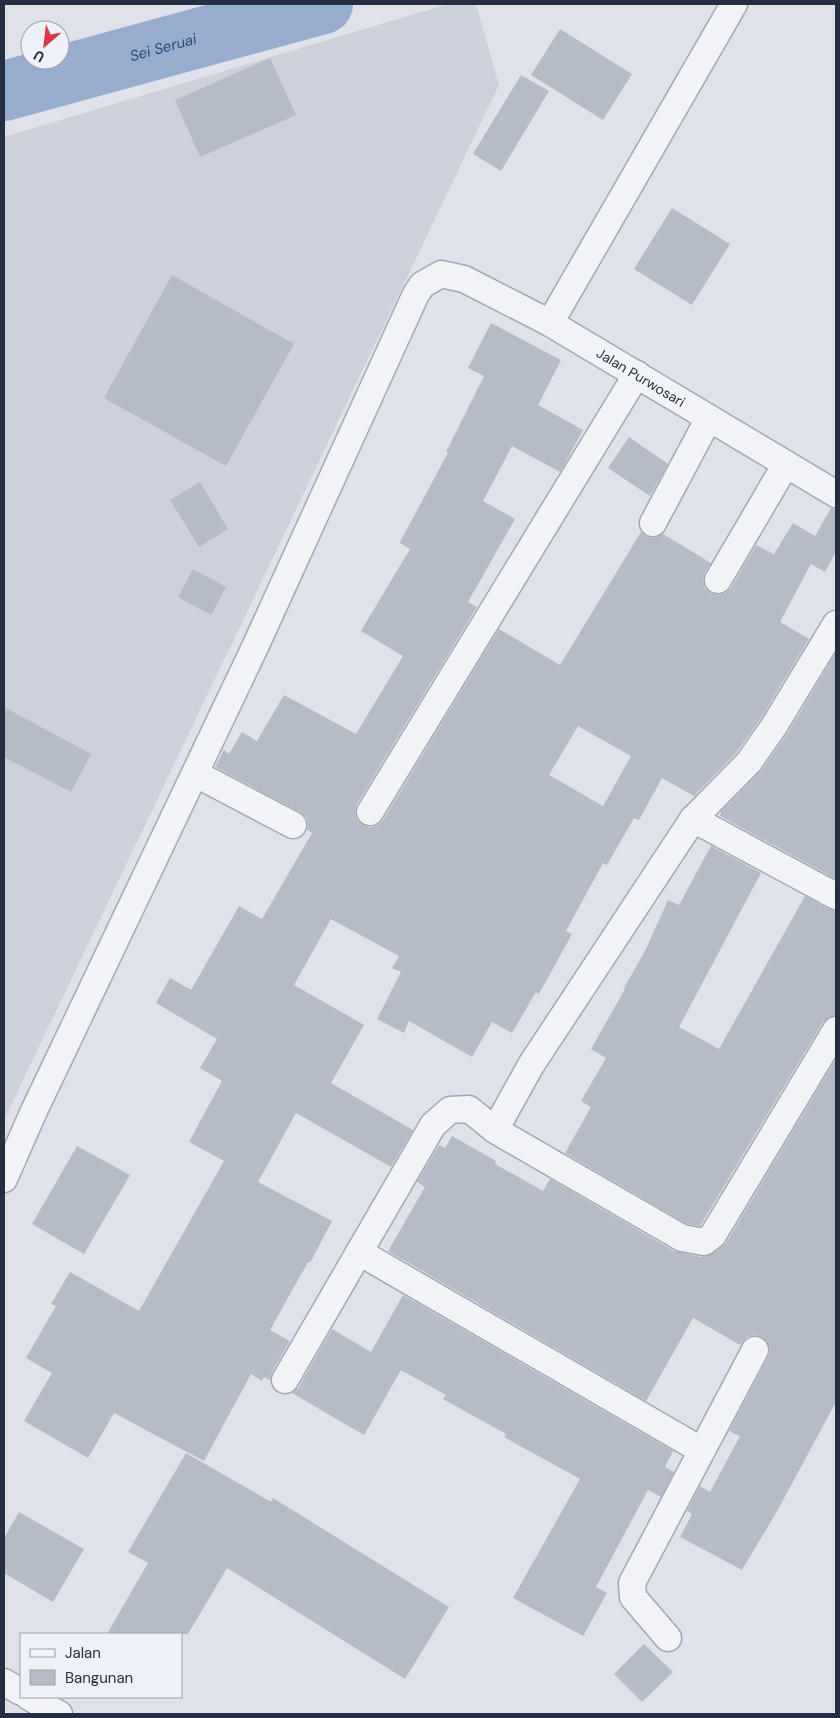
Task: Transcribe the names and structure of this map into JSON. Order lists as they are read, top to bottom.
{
  "streets": {
    "street": ["Jalan Purwosari"]
  },
  "water": ["Sei Seruai"],
  "legend": ["Jalan", "Bangunan"],
  "north": "bottom left"
}
